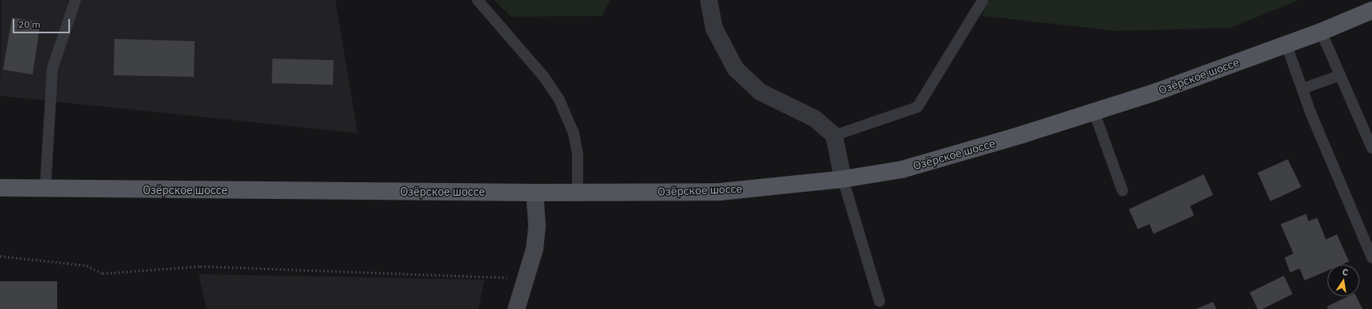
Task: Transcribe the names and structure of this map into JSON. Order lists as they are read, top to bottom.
{
  "streets": {
    "main road": ["Озёрское шоссе"]
  },
  "scale_bar": "20 m",
  "north": "top"
}
